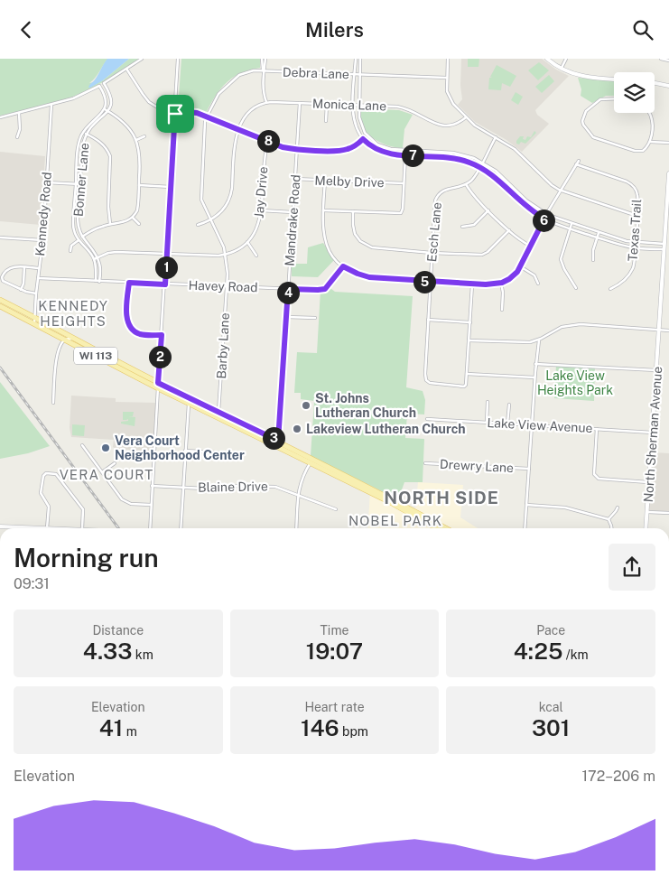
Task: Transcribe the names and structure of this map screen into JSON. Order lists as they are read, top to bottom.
{
  "streets": {
    "main road": ["WI 113"],
    "street": [
      "Debra Lane",
      "Monica Lane",
      "Bonner Lane",
      "Melby Drive",
      "Jay Drive",
      "Kennedy Road",
      "Mandrake Road",
      "Texas Trail",
      "Esch Lane",
      "Havey Road",
      "Barby Lane",
      "Lake View Avenue",
      "North Sherman Avenue",
      "Drewry Lane",
      "Blaine Drive"
    ]
  },
  "crossings": [
    ["Debra Lane", "Barby Lane"],
    ["Monica Lane", "Mandrake Road"],
    ["Melby Drive", "Mandrake Road"],
    ["Jay Drive", "Barby Lane"],
    ["Kennedy Road", "Havey Road"],
    ["Kennedy Road", "WI 113"],
    ["Mandrake Road", "Havey Road"],
    ["Mandrake Road", "WI 113"],
    ["Havey Road", "Barby Lane"],
    ["Barby Lane", "WI 113"],
    ["Lake View Avenue", "North Sherman Avenue"]
  ],
  "districts": [
    "KENNEDY HEIGHTS",
    "VERA COURT",
    "NORTH SIDE",
    "NOBEL PARK"
  ],
  "parks": ["Lake View Heights Park"],
  "places": ["St. Johns Lutheran Church", "Lakeview Lutheran Church", "Vera Court Neighborhood Center"],
  "page": {
    "header": "Milers",
    "pins": [
      "8",
      "7",
      "6",
      "1",
      "5",
      "4",
      "2",
      "3"
    ],
    "heading": ["Morning run", "09:31"],
    "stats": [
      ["Distance", "4.33 km"],
      ["Time", "19:07"],
      ["Pace", "4:25 /km"],
      ["Elevation", "41 m"],
      ["Heart rate", "146 bpm"],
      ["kcal", "301"]
    ],
    "chart": ["Elevation", "172–206 m"]
  }
}
